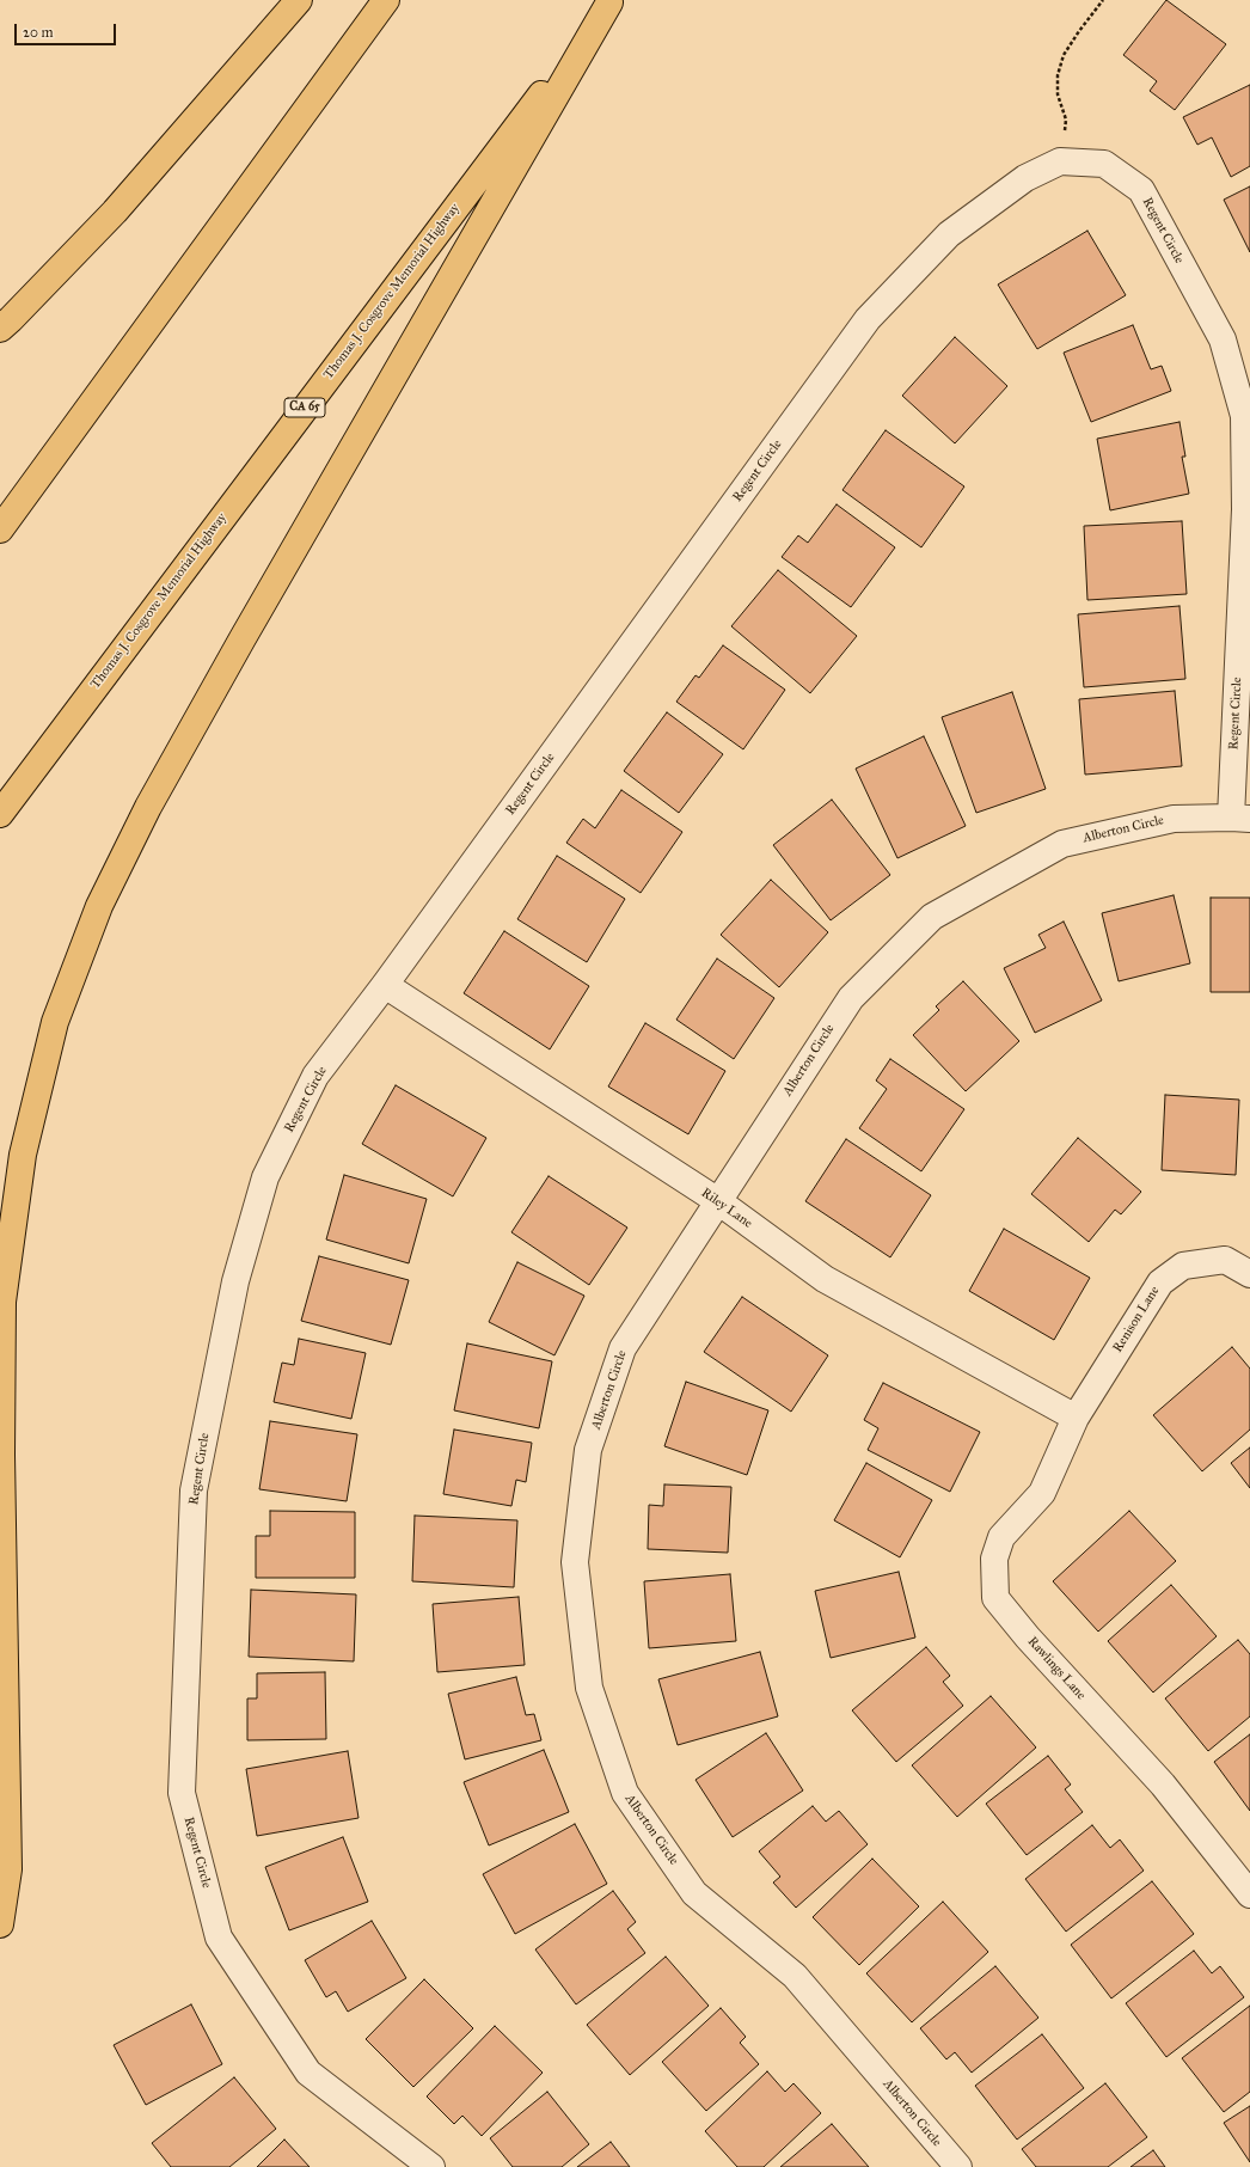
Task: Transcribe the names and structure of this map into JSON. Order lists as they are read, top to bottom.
{
  "streets": {
    "highway": ["Thomas J. Cosgrove Memorial Highway", "CA 65"],
    "street": [
      "Regent Circle",
      "Alberton Circle",
      "Riley Lane",
      "Renison Lane",
      "Rawlings Lane"
    ]
  },
  "crossings": [
    ["Regent Circle", "Alberton Circle"],
    ["Regent Circle", "Riley Lane"],
    ["Alberton Circle", "Riley Lane"],
    ["Riley Lane", "Renison Lane"],
    ["Riley Lane", "Rawlings Lane"],
    ["Renison Lane", "Rawlings Lane"]
  ],
  "scale_bar": "20 m"
}
